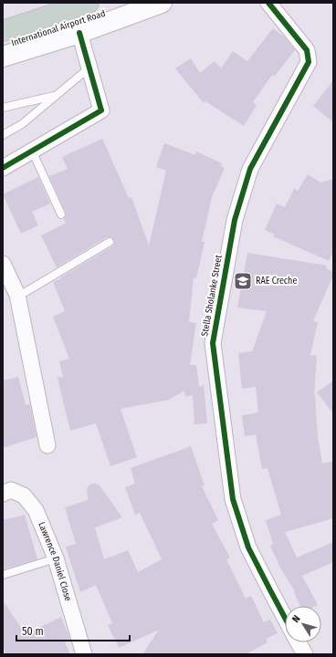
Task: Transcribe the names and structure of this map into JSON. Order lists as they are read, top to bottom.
{
  "streets": {
    "highway": ["International Airport Road"],
    "street": ["Stella Sholanke Street", "Lawrence Daniel Close"]
  },
  "places": {
    "school or university": ["RAE Creche"]
  },
  "scale_bar": "50 m",
  "north": "top left"
}
